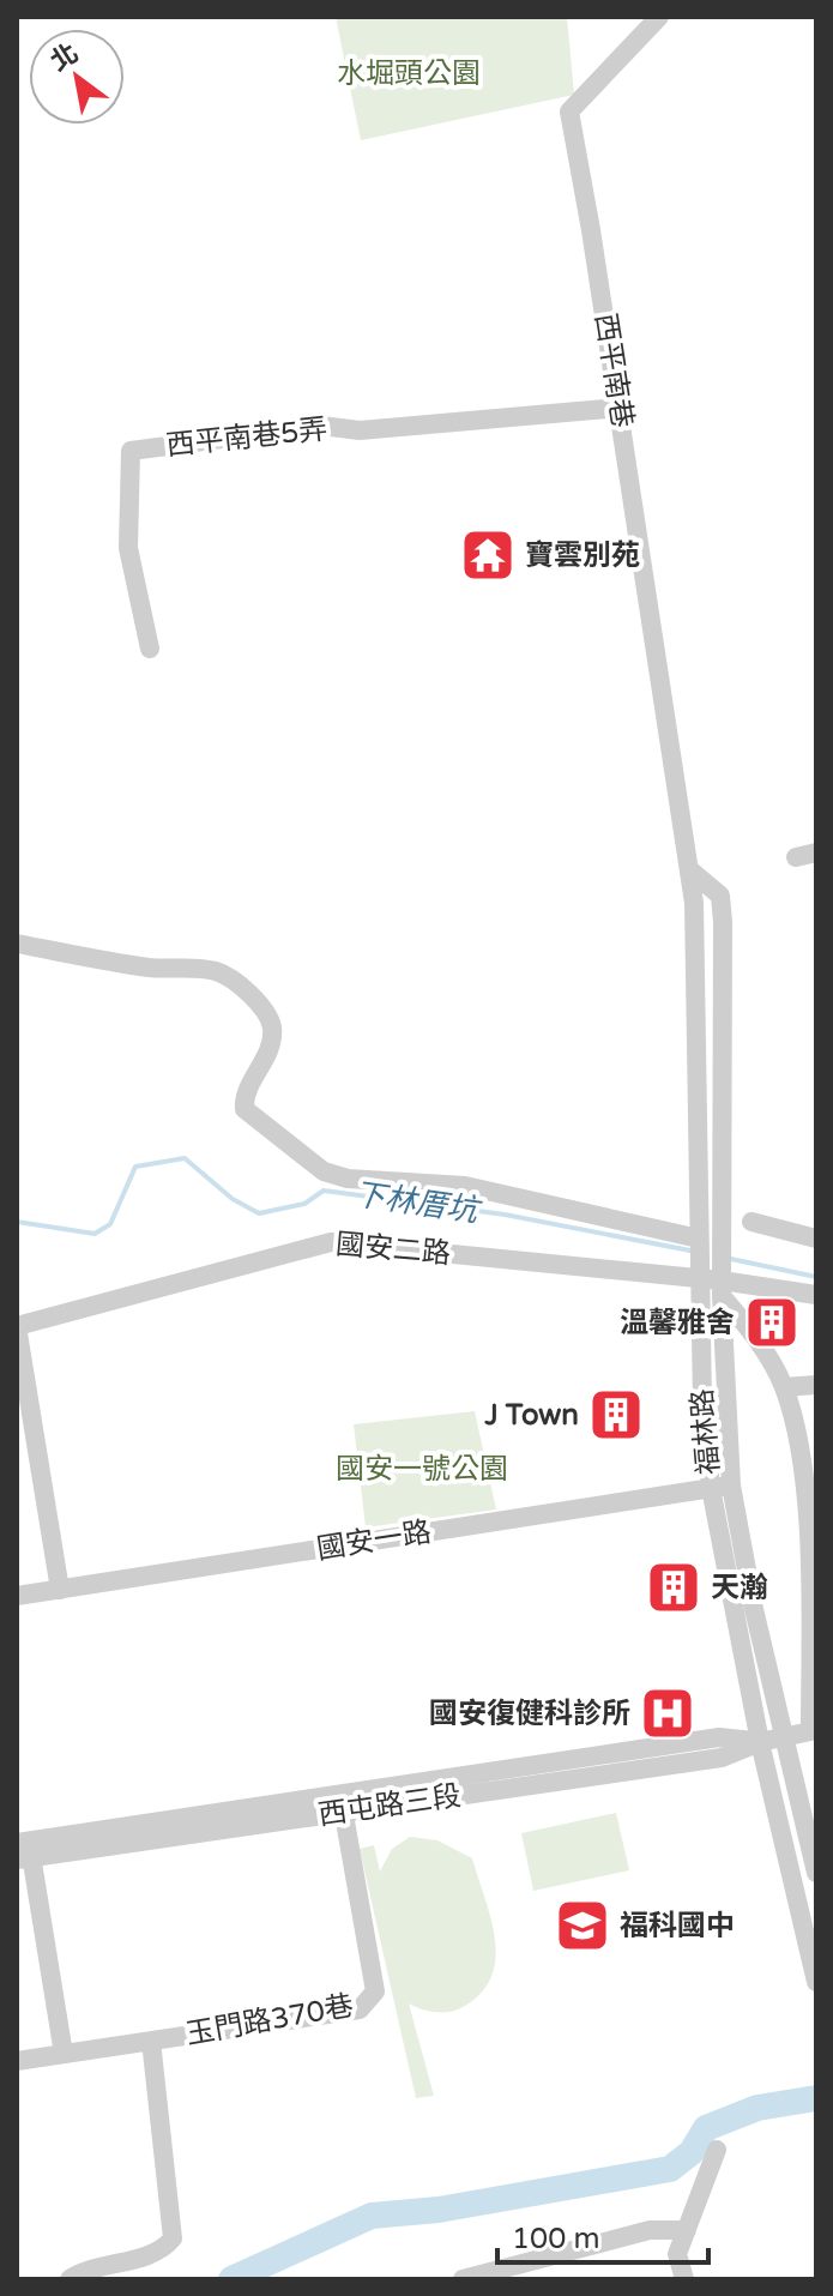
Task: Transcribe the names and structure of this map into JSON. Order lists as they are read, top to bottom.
{
  "streets": {
    "street": [
      "西平南巷",
      "西平南巷5弄",
      "國安二路",
      "福林路",
      "國安一路",
      "西屯路三段",
      "玉門路370巷"
    ]
  },
  "crossings": [
    ["西平南巷", "西平南巷5弄"],
    ["西平南巷", "福林路"],
    ["國安二路", "福林路"],
    ["福林路", "國安一路"],
    ["福林路", "西屯路三段"],
    ["西屯路三段", "玉門路370巷"]
  ],
  "water": ["下林厝坑"],
  "parks": ["水堀頭公園", "國安一號公園"],
  "places": {
    "temple": ["寶雲別苑"],
    "building": ["溫馨雅舍", "J Town", "天瀚"],
    "hospital": ["國安復健科診所"],
    "school or university": ["福科國中"]
  },
  "scale_bar": "100 m",
  "north": "top left"
}
